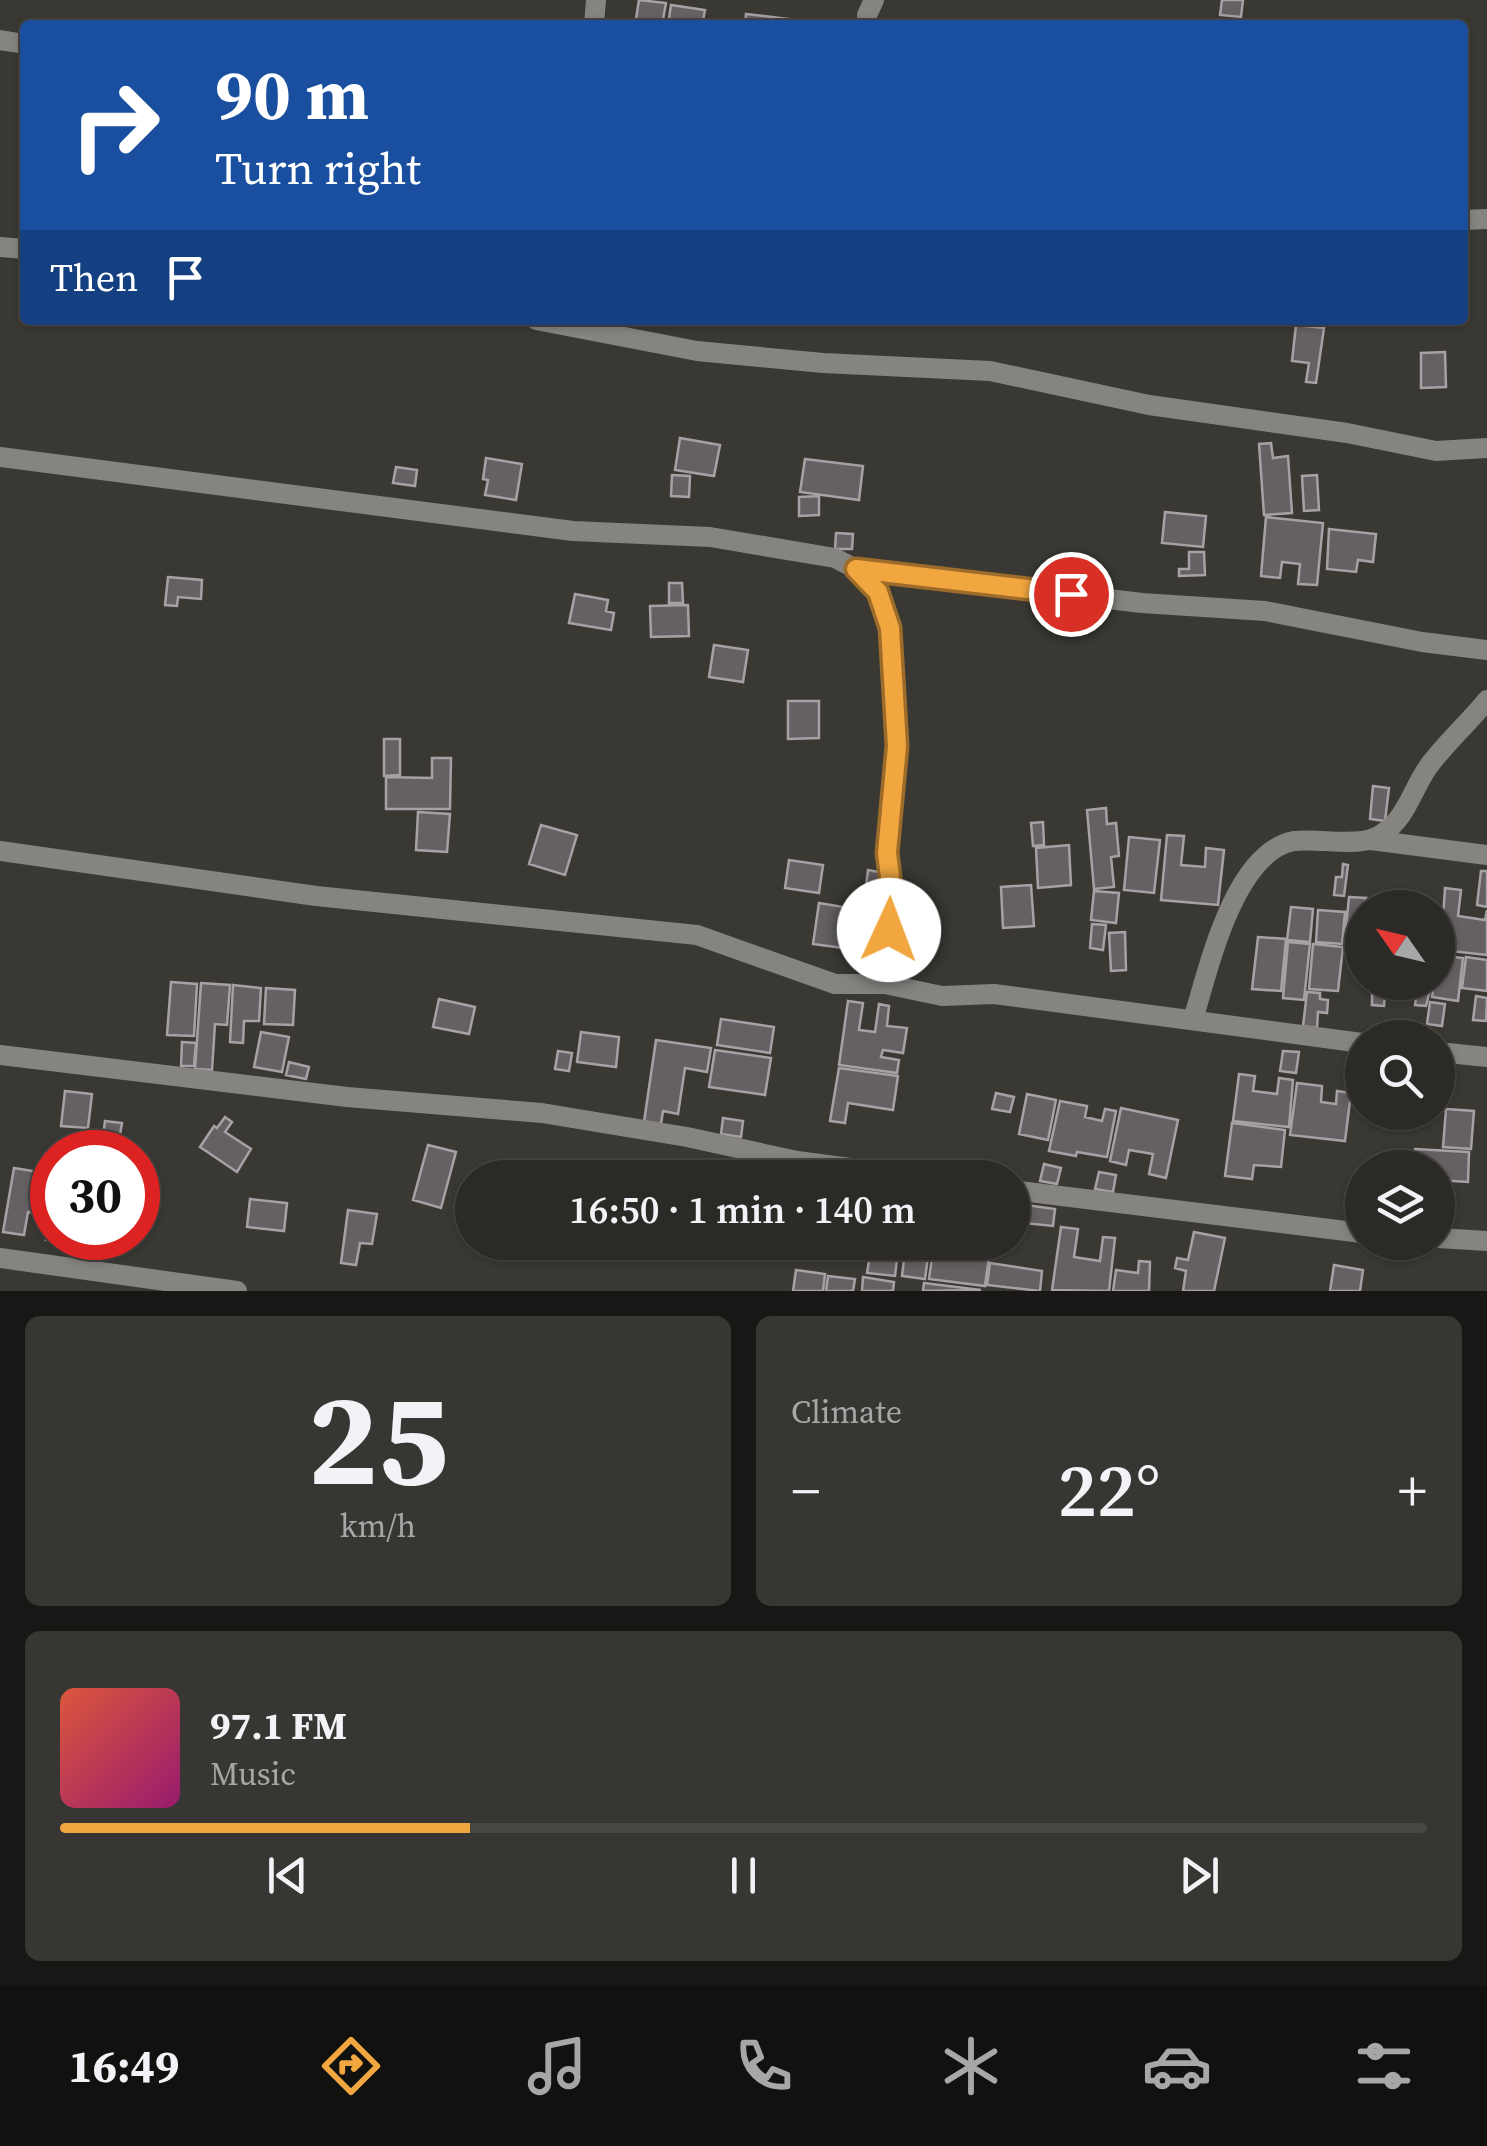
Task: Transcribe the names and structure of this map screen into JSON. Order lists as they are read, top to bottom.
{
  "north": "top left",
  "page": {
    "turn": ["90 m", "Turn right"],
    "then": "Then",
    "limit": "30",
    "trip": "16:50 · 1 min · 140 m",
    "tile": [
      ["25", "km/h"],
      "Climate"
    ],
    "heat": ["−", "22°", "+"],
    "song": ["97.1 FM", "Music"],
    "tabs": "16:49"
  }
}
